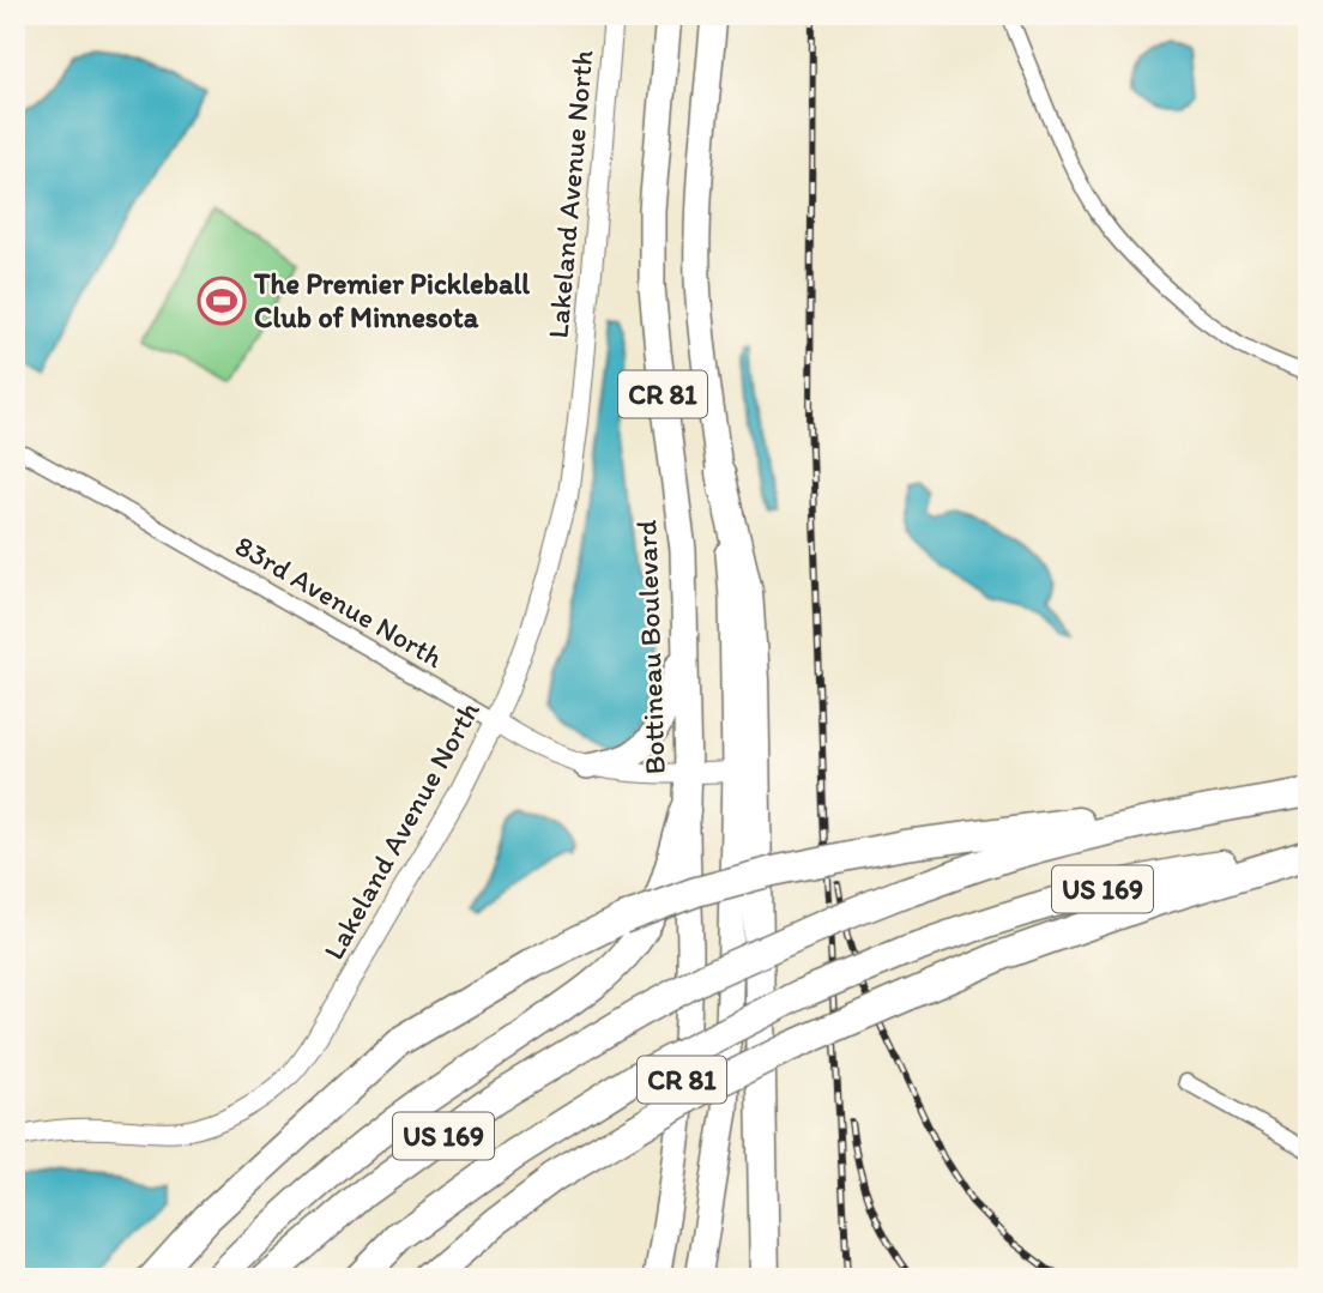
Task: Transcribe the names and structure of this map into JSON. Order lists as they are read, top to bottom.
{
  "streets": {
    "highway": ["CR 81", "Bottineau Boulevard", "US 169"],
    "street": ["Lakeland Avenue North", "83rd Avenue North"]
  },
  "crossings": [
    ["Lakeland Avenue North", "83rd Avenue North"],
    ["CR 81", "83rd Avenue North"],
    ["83rd Avenue North", "Bottineau Boulevard"]
  ],
  "places": {
    "sports": ["The Premier Pickleball Club of Minnesota"]
  }
}
